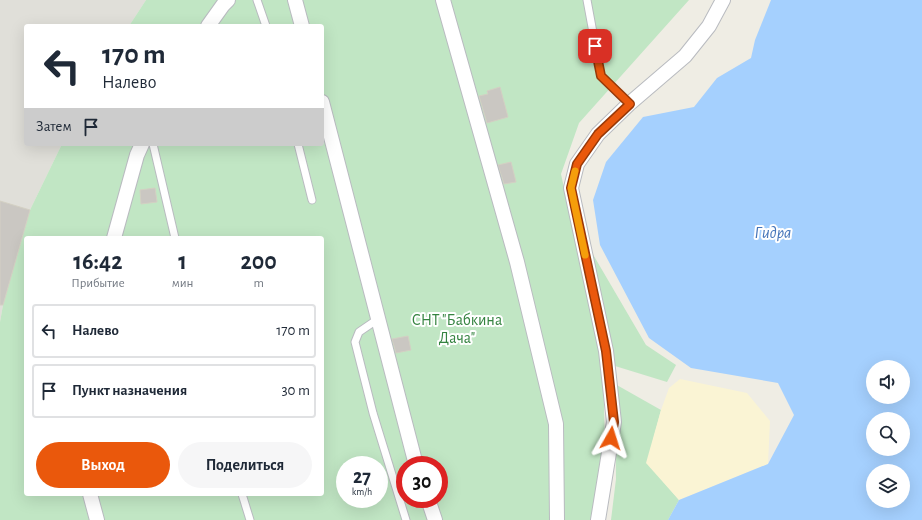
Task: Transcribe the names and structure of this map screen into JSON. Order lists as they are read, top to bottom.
{
  "water": ["Гидра"],
  "parks": ["СНТ \"Бабкина Дача\""],
  "page": {
    "turn": ["170 m", "Налево"],
    "then": "Затем",
    "eta": [
      "16:42",
      "Прибытие",
      "1",
      "мин",
      "200",
      "m"
    ],
    "list": [
      {
        "name": "Налево",
        "value": "170 m"
      },
      {
        "name": "Пункт назначения",
        "value": "30 m"
      }
    ],
    "buttons": ["Выход", "Поделиться"],
    "speed": "27 km/h",
    "limit": "30"
  }
}
